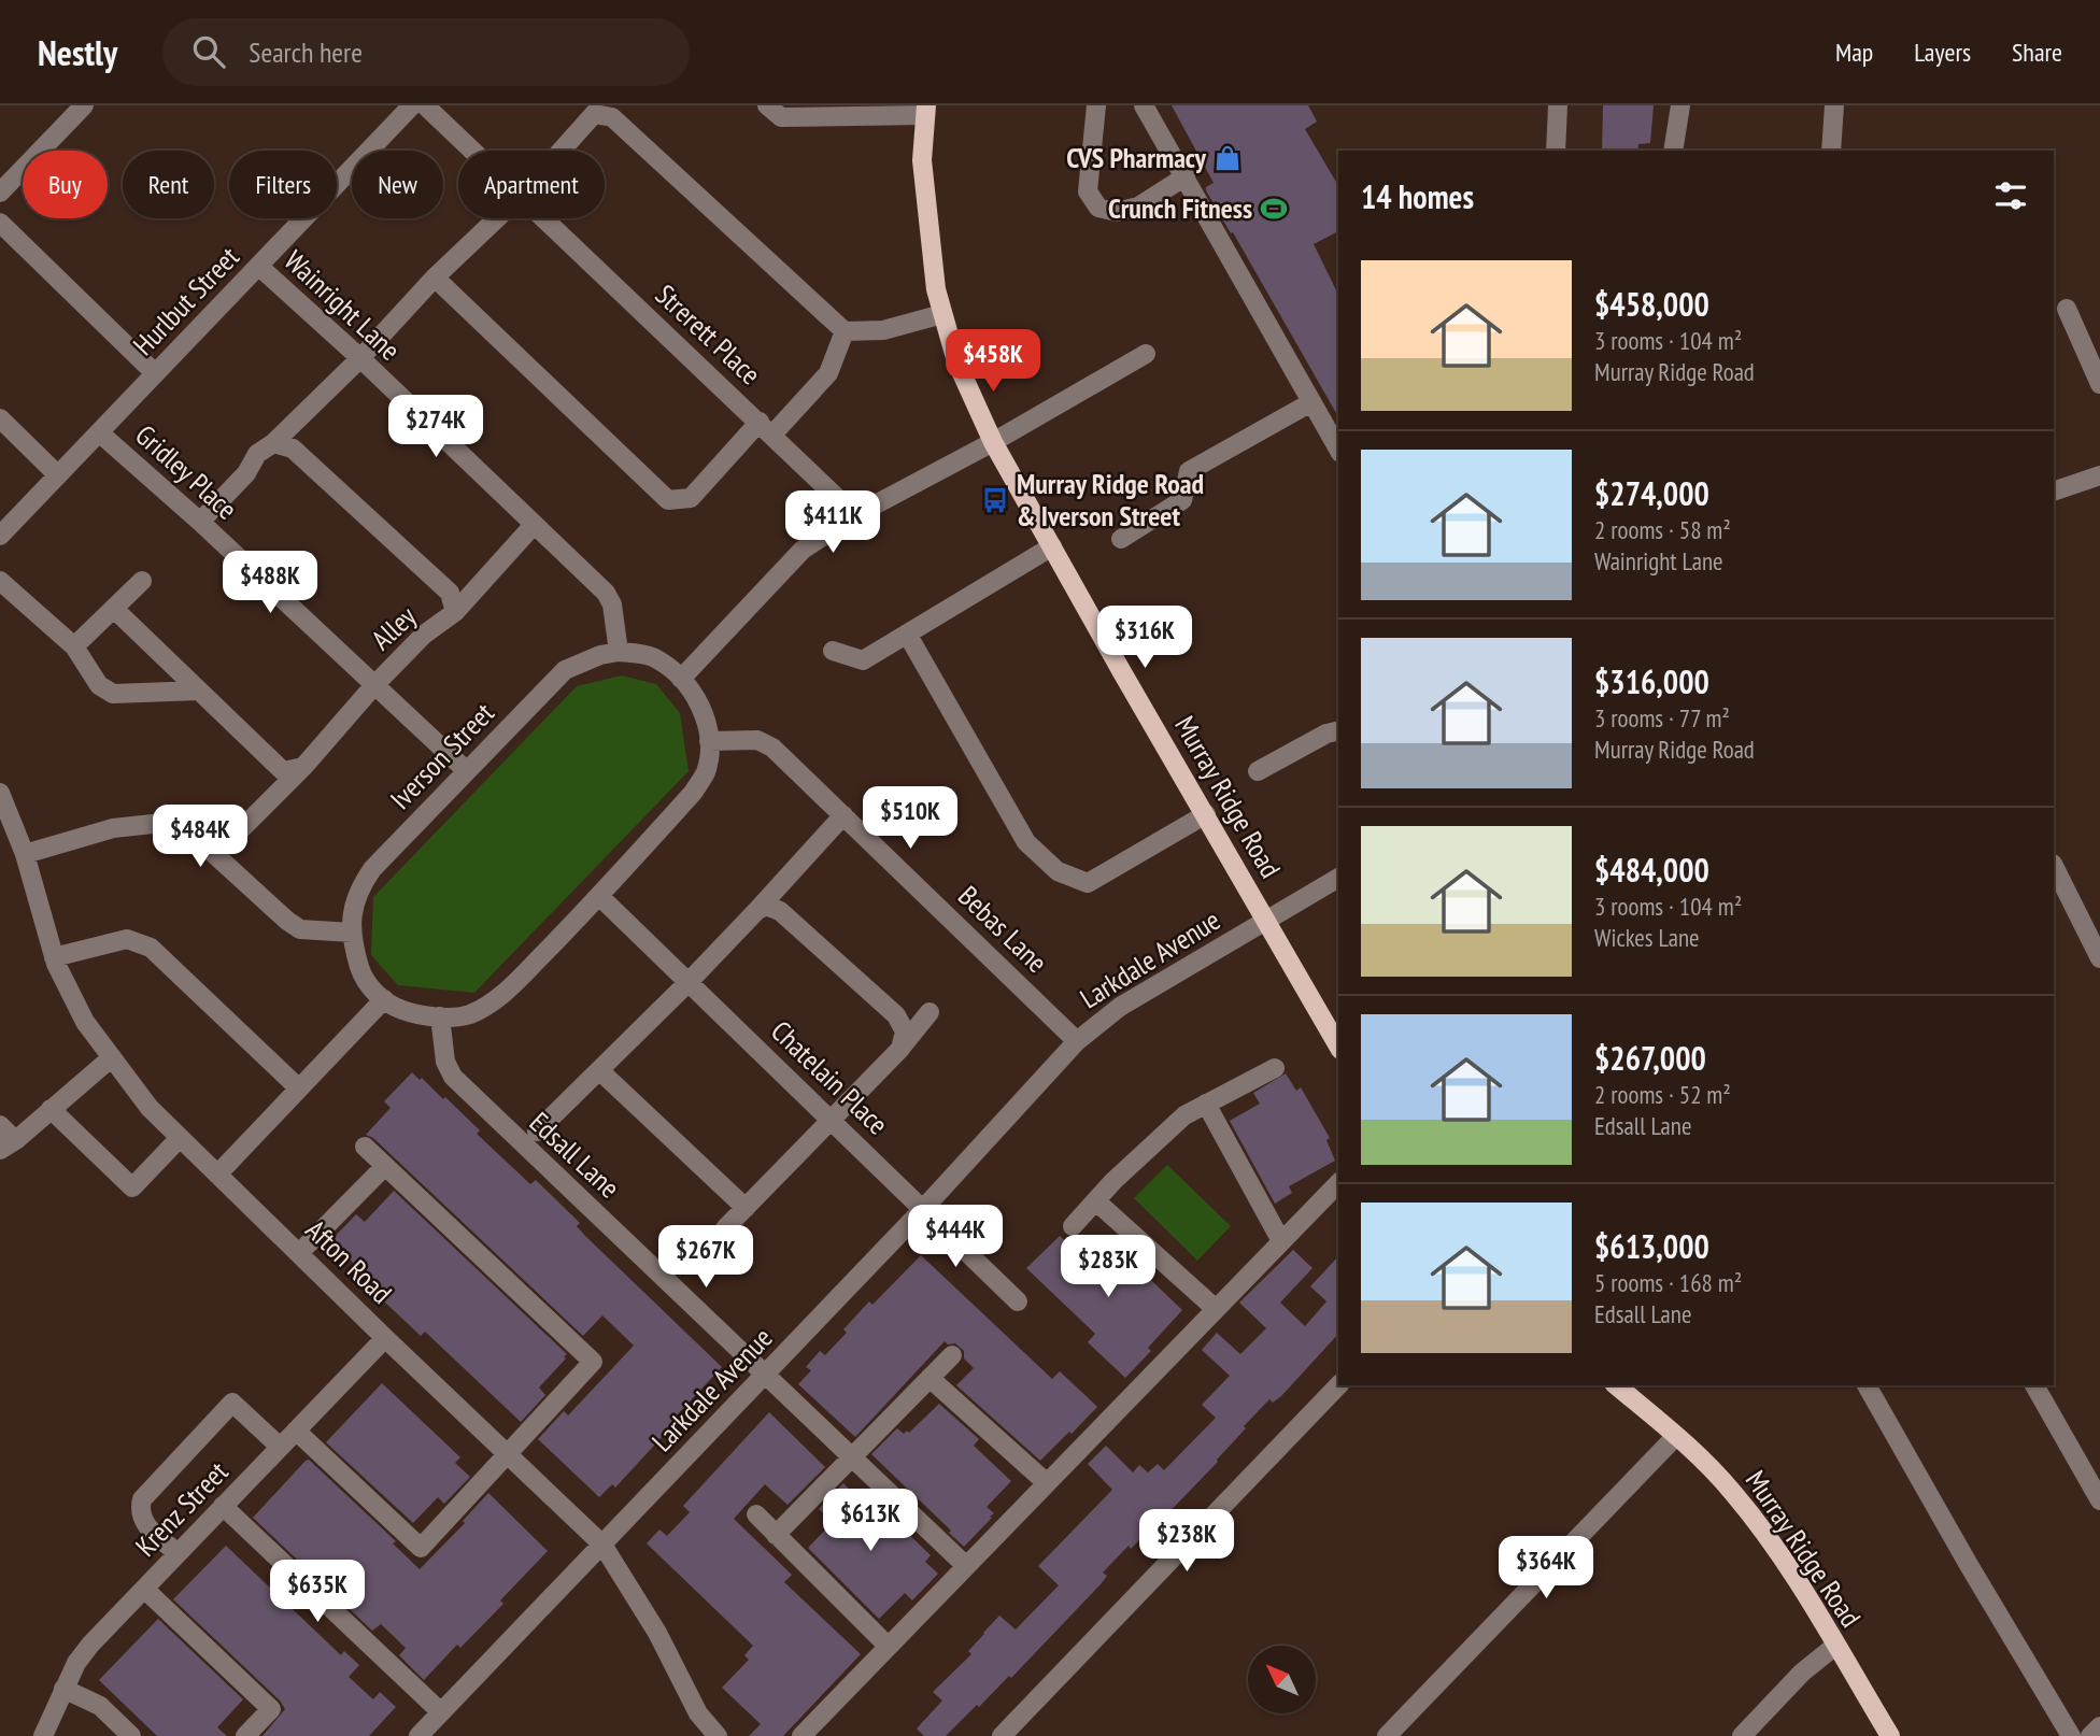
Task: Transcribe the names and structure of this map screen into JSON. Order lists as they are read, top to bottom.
{
  "streets": {
    "main road": ["Murray Ridge Road"],
    "street": [
      "Hurlbut Street",
      "Wainright Lane",
      "Strerett Place",
      "Gridley Place",
      "Alley",
      "Iverson Street",
      "Bebas Lane",
      "Larkdale Avenue",
      "Chatelain Place",
      "Edsall Lane",
      "Afton Road",
      "Krenz Street"
    ]
  },
  "crossings": [
    ["Hurlbut Street", "Wainright Lane"],
    ["Hurlbut Street", "Gridley Place"],
    ["Wainright Lane", "Iverson Street"],
    ["Gridley Place", "Alley"],
    ["Gridley Place", "Iverson Street"],
    ["Iverson Street", "Bebas Lane"],
    ["Iverson Street", "Chatelain Place"],
    ["Iverson Street", "Edsall Lane"],
    ["Murray Ridge Road", "Larkdale Avenue"],
    ["Bebas Lane", "Larkdale Avenue"],
    ["Larkdale Avenue", "Chatelain Place"],
    ["Larkdale Avenue", "Edsall Lane"],
    ["Larkdale Avenue", "Afton Road"],
    ["Afton Road", "Krenz Street"]
  ],
  "places": {
    "shop": ["CVS Pharmacy"],
    "sports": ["Crunch Fitness"],
    "bus stop": ["Murray Ridge Road & Iverson Street"]
  },
  "north": "top left",
  "page": {
    "header": "Nestly",
    "search": "Search here",
    "nav": ["Map", "Layers", "Share"],
    "chip": [
      "Buy",
      "Rent",
      "Filters",
      "New",
      "Apartment"
    ],
    "heading": "14 homes",
    "list": [
      {
        "name": "$458,000",
        "note": "3 rooms · 104 m² · Murray Ridge Road"
      },
      {
        "name": "$274,000",
        "note": "2 rooms · 58 m² · Wainright Lane"
      },
      {
        "name": "$316,000",
        "note": "3 rooms · 77 m² · Murray Ridge Road"
      },
      {
        "name": "$484,000",
        "note": "3 rooms · 104 m² · Wickes Lane"
      },
      {
        "name": "$267,000",
        "note": "2 rooms · 52 m² · Edsall Lane"
      },
      {
        "name": "$613,000",
        "note": "5 rooms · 168 m² · Edsall Lane"
      }
    ],
    "price": [
      "$458K",
      "$274K",
      "$411K",
      "$488K",
      "$316K",
      "$510K",
      "$484K",
      "$444K",
      "$267K",
      "$283K",
      "$613K",
      "$238K",
      "$364K",
      "$635K"
    ]
  }
}
